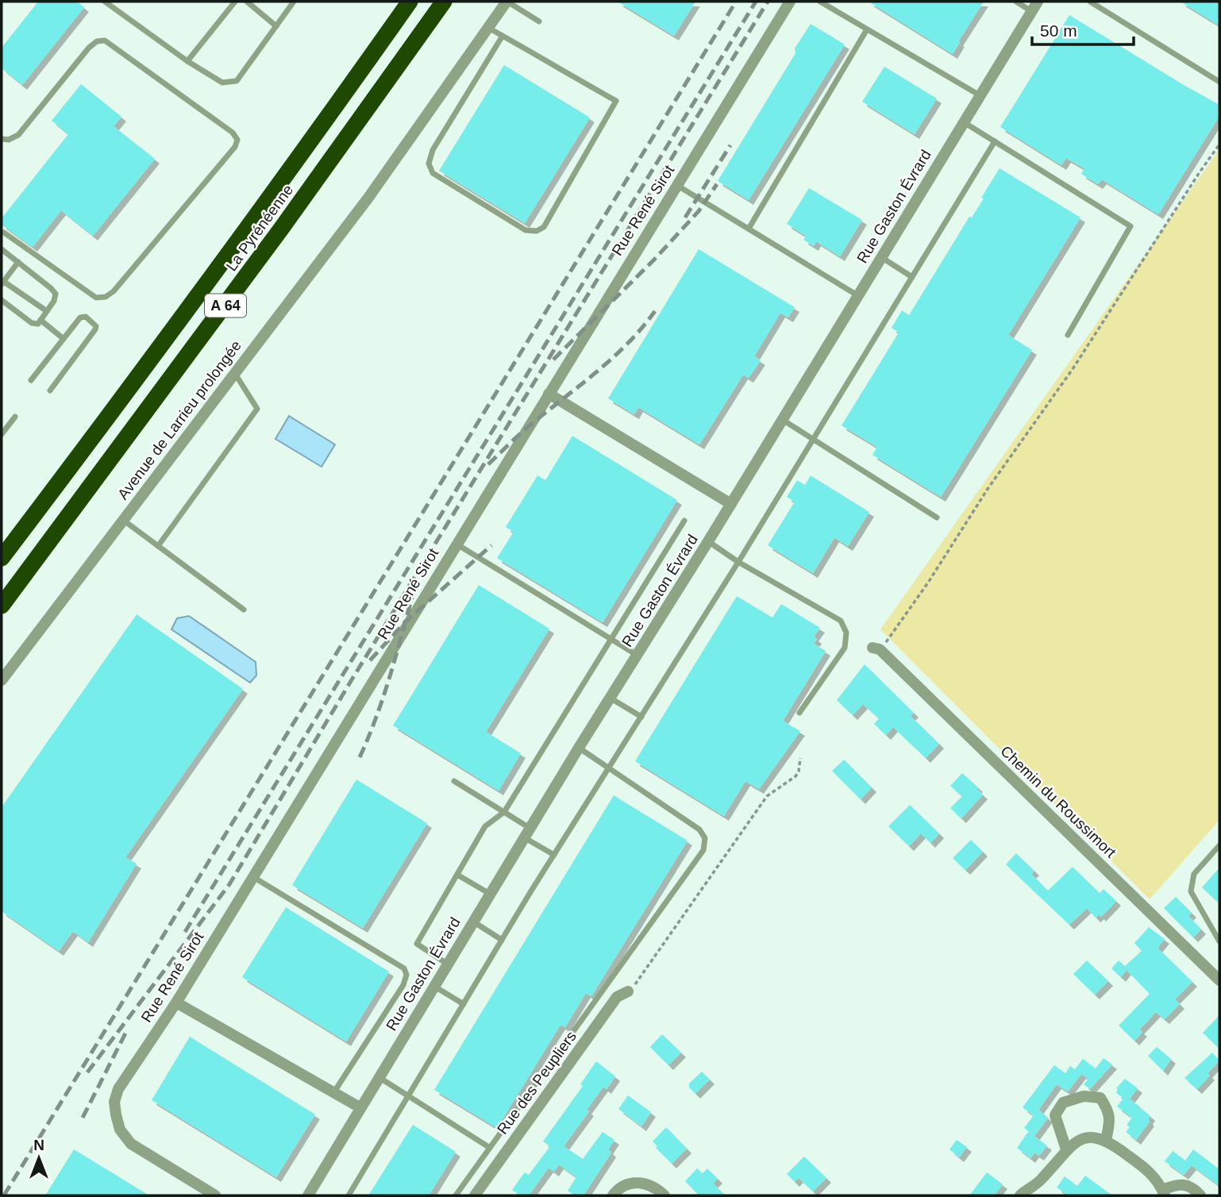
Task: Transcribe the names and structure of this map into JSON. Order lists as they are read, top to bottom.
{
  "streets": {
    "highway": ["La Pyrénéenne", "A 64"],
    "street": [
      "Rue Gaston Évrard",
      "Rue René Sirot",
      "Avenue de Larrieu prolongée",
      "Chemin du Roussimort",
      "Rue des Peupliers"
    ]
  },
  "scale_bar": "50 m",
  "north": "top"
}
